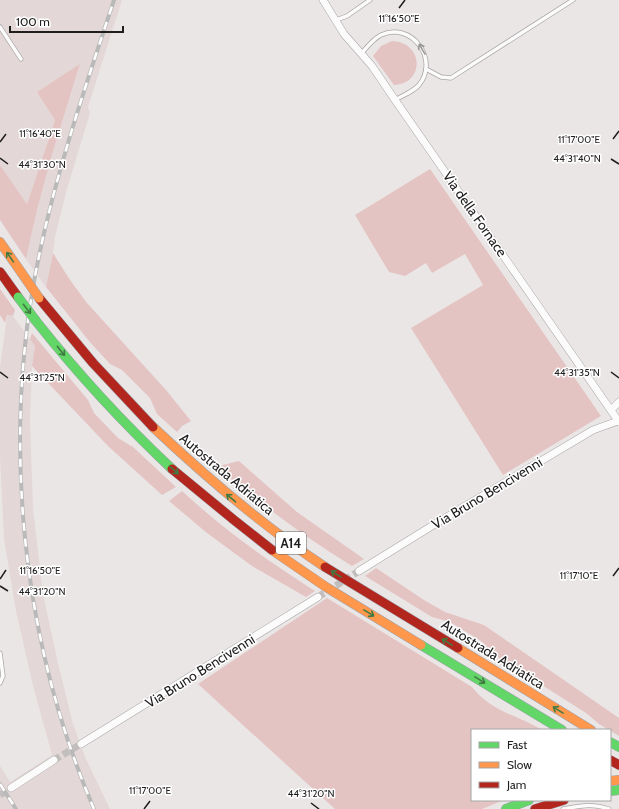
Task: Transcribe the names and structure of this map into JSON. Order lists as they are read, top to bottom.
{
  "streets": {
    "highway": ["Autostrada Adriatica", "A14"],
    "street": ["Via della Fornace", "Via Bruno Bencivenni"]
  },
  "crossings": [
    ["Via della Fornace", "Via Bruno Bencivenni"]
  ],
  "legend": ["Fast", "Slow", "Jam"],
  "scale_bar": "100 m",
  "coordinates": [
    "11°16'50\"E",
    "11°16'40\"E",
    "11°17'00\"E",
    "44°31'40\"N",
    "44°31'30\"N",
    "44°31'35\"N",
    "44°31'25\"N",
    "11°17'10\"E",
    "44°31'20\"N"
  ]
}
